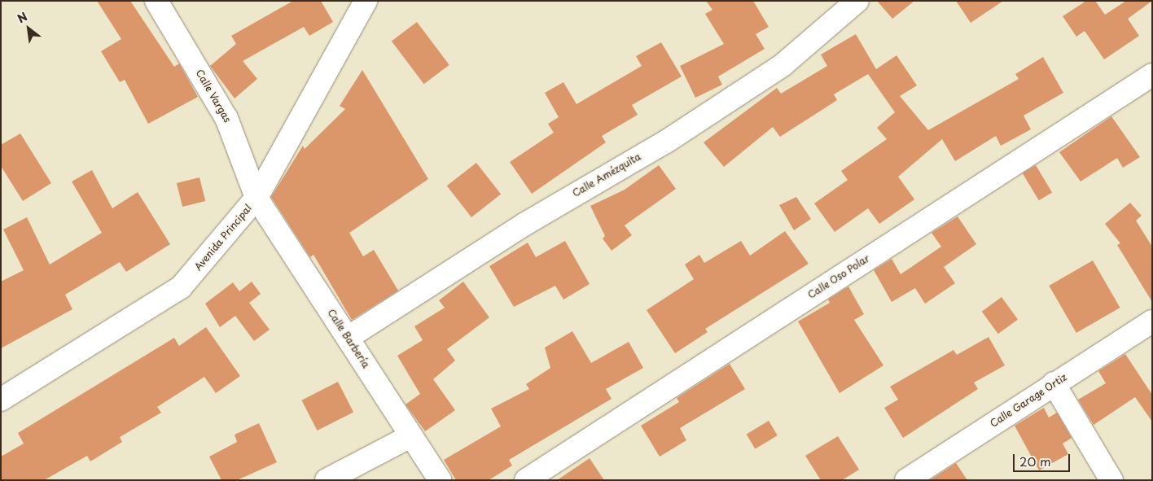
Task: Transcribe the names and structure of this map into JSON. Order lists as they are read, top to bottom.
{
  "streets": {
    "street": [
      "Calle Vargas",
      "Calle Amézquita",
      "Avenida Principal",
      "Calle Oso Polar",
      "Calle Barbería",
      "Calle Garage Ortiz"
    ]
  },
  "crossings": [
    ["Calle Vargas", "Avenida Principal"],
    ["Calle Vargas", "Calle Barbería"],
    ["Calle Amézquita", "Calle Barbería"],
    ["Avenida Principal", "Calle Barbería"]
  ],
  "scale_bar": "20 m",
  "north": "top left"
}
